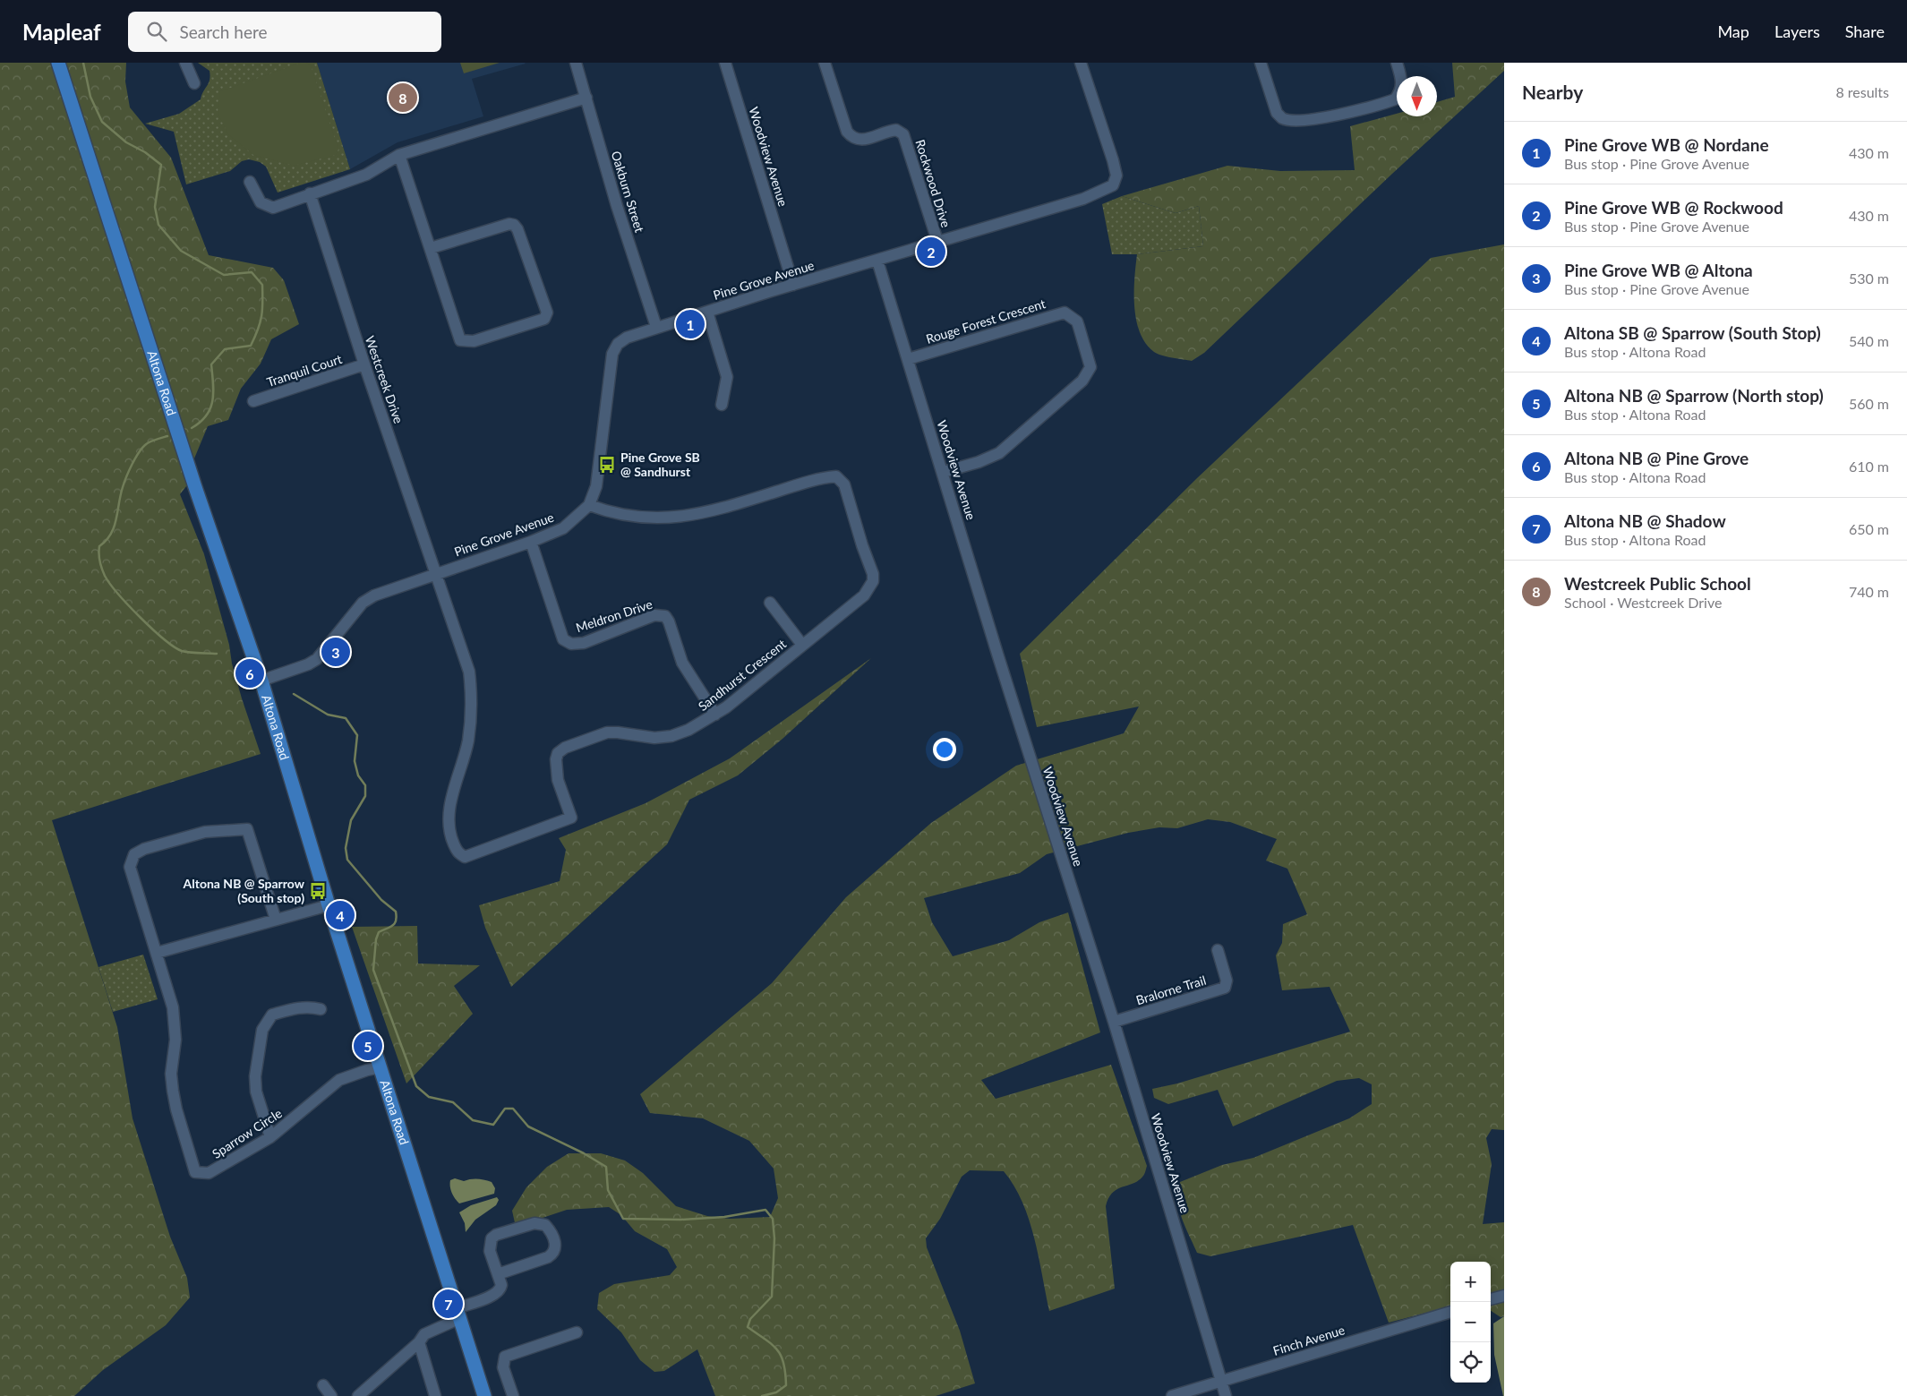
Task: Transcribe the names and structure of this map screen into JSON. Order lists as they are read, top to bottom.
{
  "streets": {
    "main road": ["Altona Road"],
    "street": [
      "Woodview Avenue",
      "Rockwood Drive",
      "Oakburn Street",
      "Pine Grove Avenue",
      "Rouge Forest Crescent",
      "Tranquil Court",
      "Westcreek Drive",
      "Meldron Drive",
      "Sandhurst Crescent",
      "Bralorne Trail",
      "Sparrow Circle",
      "Finch Avenue"
    ]
  },
  "crossings": [
    ["Woodview Avenue", "Pine Grove Avenue"],
    ["Woodview Avenue", "Rouge Forest Crescent"],
    ["Woodview Avenue", "Bralorne Trail"],
    ["Woodview Avenue", "Finch Avenue"],
    ["Rockwood Drive", "Pine Grove Avenue"],
    ["Oakburn Street", "Pine Grove Avenue"],
    ["Pine Grove Avenue", "Westcreek Drive"],
    ["Pine Grove Avenue", "Altona Road"],
    ["Pine Grove Avenue", "Meldron Drive"],
    ["Pine Grove Avenue", "Sandhurst Crescent"],
    ["Tranquil Court", "Westcreek Drive"],
    ["Westcreek Drive", "Sandhurst Crescent"],
    ["Altona Road", "Sparrow Circle"],
    ["Meldron Drive", "Sandhurst Crescent"]
  ],
  "places": {
    "bus stop": ["Pine Grove SB @ Sandhurst", "Altona NB @ Sparrow (South stop)"]
  },
  "north": "bottom",
  "page": {
    "header": "Mapleaf",
    "search": "Search here",
    "nav": ["Map", "Layers", "Share"],
    "heading": ["Nearby", "8 results"],
    "pins": [
      "8",
      "2",
      "1",
      "3",
      "6",
      "4",
      "5",
      "7"
    ],
    "list": [
      {
        "mark": "1",
        "name": "Pine Grove WB @ Nordane",
        "note": "Bus stop · Pine Grove Avenue",
        "value": "430 m"
      },
      {
        "mark": "2",
        "name": "Pine Grove WB @ Rockwood",
        "note": "Bus stop · Pine Grove Avenue",
        "value": "430 m"
      },
      {
        "mark": "3",
        "name": "Pine Grove WB @ Altona",
        "note": "Bus stop · Pine Grove Avenue",
        "value": "530 m"
      },
      {
        "mark": "4",
        "name": "Altona SB @ Sparrow (South Stop)",
        "note": "Bus stop · Altona Road",
        "value": "540 m"
      },
      {
        "mark": "5",
        "name": "Altona NB @ Sparrow (North stop)",
        "note": "Bus stop · Altona Road",
        "value": "560 m"
      },
      {
        "mark": "6",
        "name": "Altona NB @ Pine Grove",
        "note": "Bus stop · Altona Road",
        "value": "610 m"
      },
      {
        "mark": "7",
        "name": "Altona NB @ Shadow",
        "note": "Bus stop · Altona Road",
        "value": "650 m"
      },
      {
        "mark": "8",
        "name": "Westcreek Public School",
        "note": "School · Westcreek Drive",
        "value": "740 m"
      }
    ],
    "map_buttons": ["+", "−"]
  }
}
